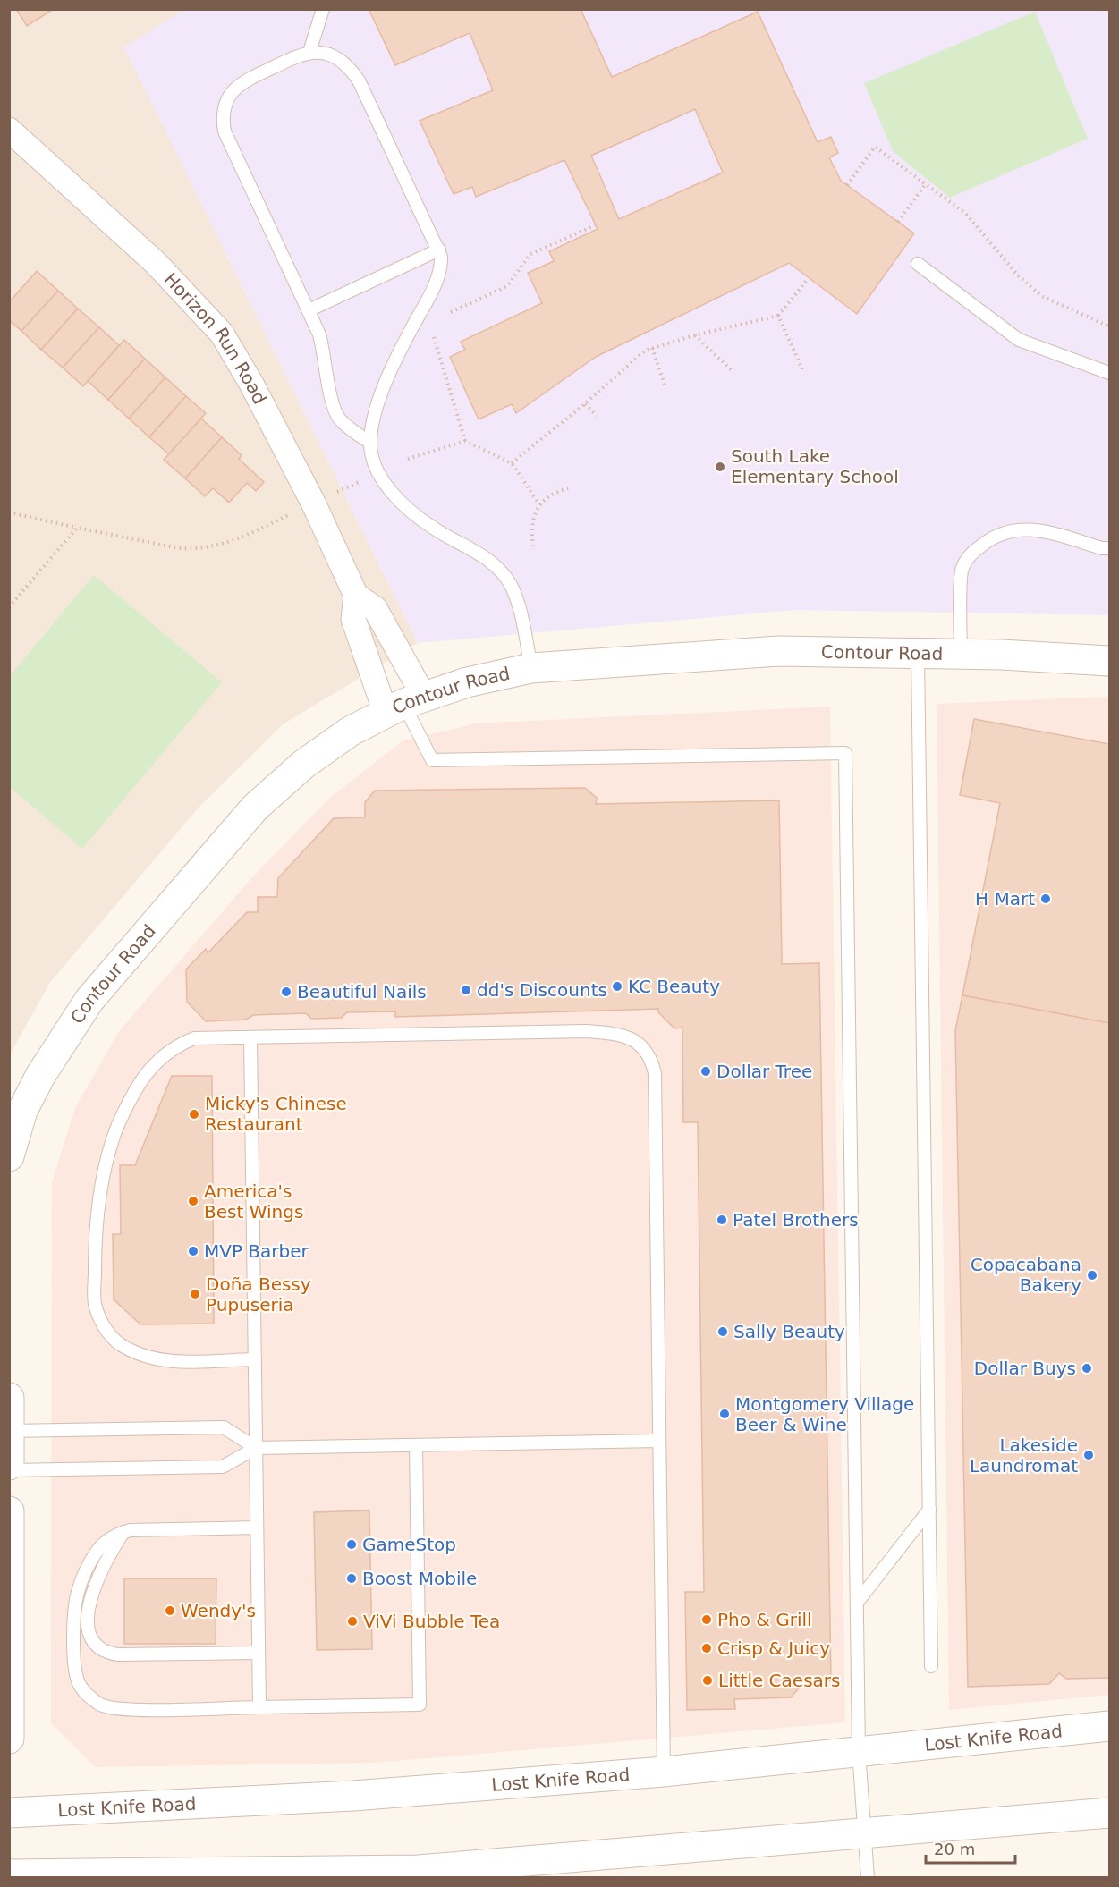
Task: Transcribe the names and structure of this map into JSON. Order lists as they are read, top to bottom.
{
  "streets": {
    "street": ["Horizon Run Road", "Contour Road", "Lost Knife Road"]
  },
  "crossings": [
    ["Horizon Run Road", "Contour Road"]
  ],
  "places": [
    "South Lake Elementary School",
    "H Mart",
    "KC Beauty",
    "dd's Discounts",
    "Beautiful Nails",
    "Dollar Tree",
    "Micky's Chinese Restaurant",
    "America's Best Wings",
    "Patel Brothers",
    "MVP Barber",
    "Copacabana Bakery",
    "Doña Bessy Pupuseria",
    "Sally Beauty",
    "Dollar Buys",
    "Montgomery Village Beer & Wine",
    "Lakeside Laundromat",
    "GameStop",
    "Boost Mobile",
    "Wendy's",
    "Pho & Grill",
    "ViVi Bubble Tea",
    "Crisp & Juicy",
    "Little Caesars"
  ],
  "scale_bar": "20 m"
}
